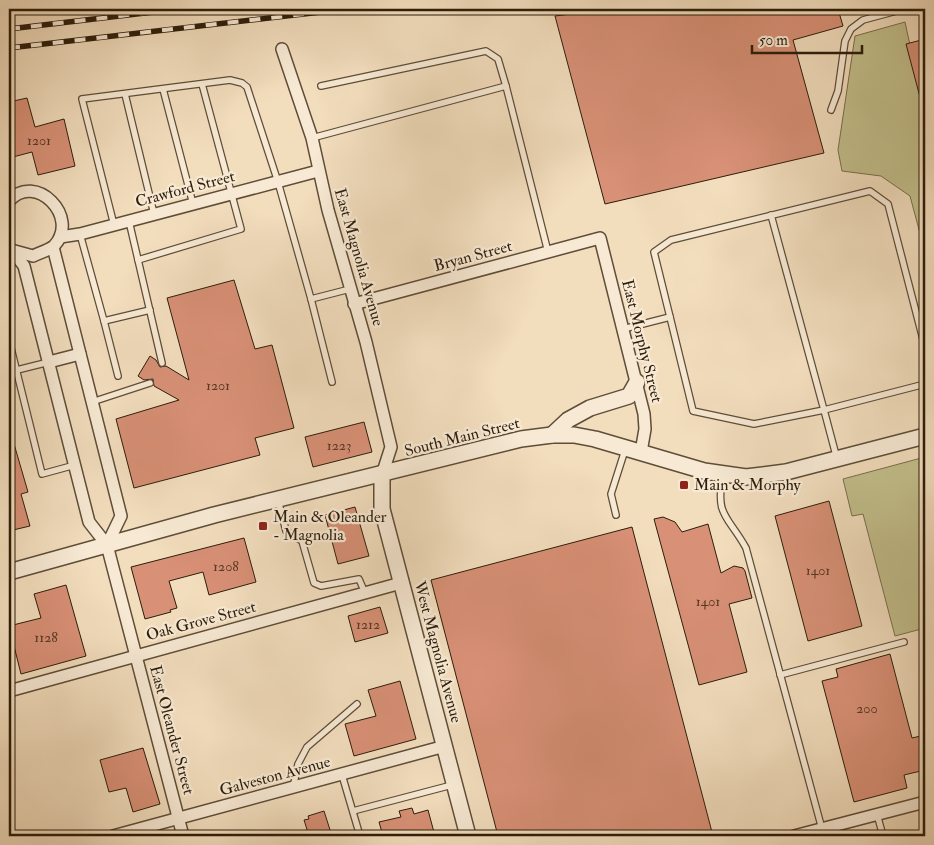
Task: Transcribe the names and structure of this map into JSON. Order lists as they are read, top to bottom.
{
  "streets": {
    "street": [
      "Crawford Street",
      "Bryan Street",
      "East Magnolia Avenue",
      "East Morphy Street",
      "South Main Street",
      "Oak Grove Street",
      "West Magnolia Avenue",
      "East Oleander Street",
      "Galveston Avenue"
    ]
  },
  "crossings": [
    ["Crawford Street", "East Magnolia Avenue"],
    ["Crawford Street", "East Oleander Street"],
    ["Bryan Street", "East Magnolia Avenue"],
    ["Bryan Street", "East Morphy Street"],
    ["East Magnolia Avenue", "South Main Street"],
    ["East Magnolia Avenue", "West Magnolia Avenue"],
    ["East Morphy Street", "South Main Street"],
    ["South Main Street", "West Magnolia Avenue"],
    ["South Main Street", "East Oleander Street"],
    ["Oak Grove Street", "West Magnolia Avenue"],
    ["Oak Grove Street", "East Oleander Street"],
    ["West Magnolia Avenue", "Galveston Avenue"],
    ["East Oleander Street", "Galveston Avenue"]
  ],
  "places": {
    "transit": ["Main & Morphy", "Main & Oleander - Magnolia"]
  },
  "house_numbers": [
    "1201",
    "1201",
    "1223",
    "1208",
    "1401",
    "1401",
    "1212",
    "1128",
    "200"
  ],
  "scale_bar": "50 m"
}
